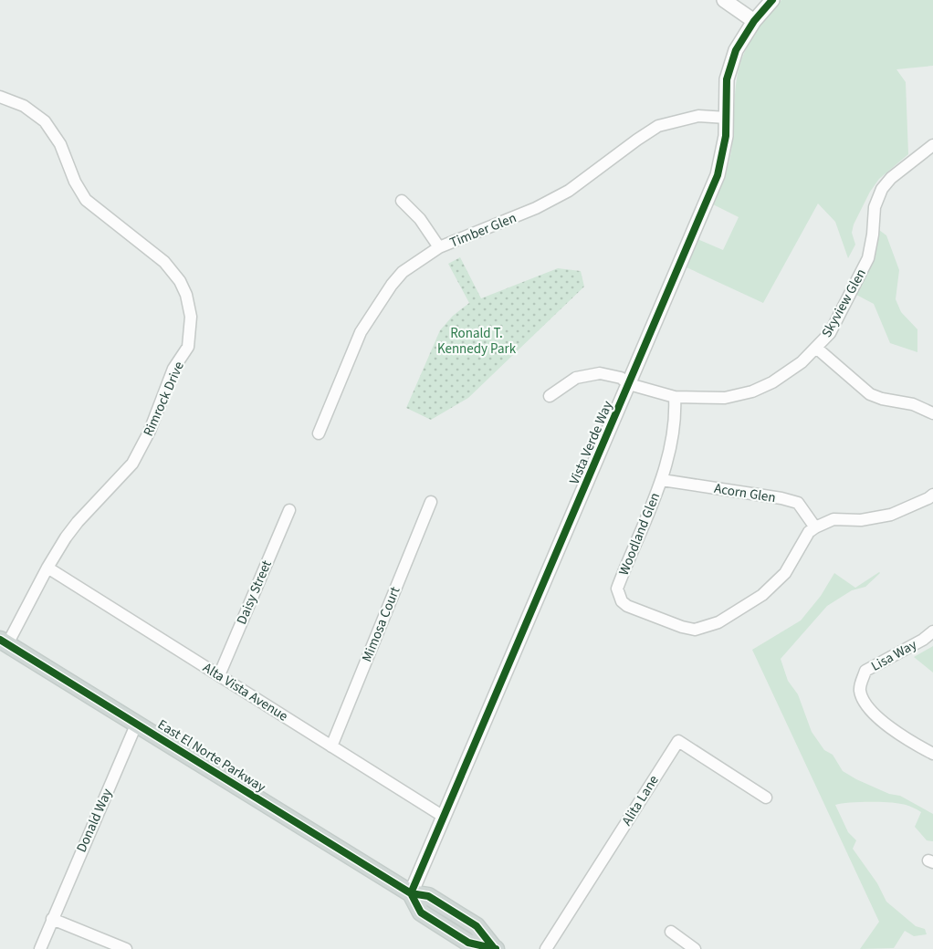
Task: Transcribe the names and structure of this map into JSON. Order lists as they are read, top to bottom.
{
  "streets": {
    "main road": ["East El Norte Parkway"],
    "street": [
      "Timber Glen",
      "Skyview Glen",
      "Rimrock Drive",
      "Vista Verde Way",
      "Acorn Glen",
      "Woodland Glen",
      "Daisy Street",
      "Mimosa Court",
      "Lisa Way",
      "Alta Vista Avenue",
      "Alita Lane",
      "Donald Way"
    ]
  },
  "crossings": [
    ["Timber Glen", "Vista Verde Way"],
    ["Skyview Glen", "Vista Verde Way"],
    ["Skyview Glen", "Woodland Glen"],
    ["Rimrock Drive", "Alta Vista Avenue"],
    ["Rimrock Drive", "East El Norte Parkway"],
    ["Vista Verde Way", "Alta Vista Avenue"],
    ["Vista Verde Way", "East El Norte Parkway"],
    ["Acorn Glen", "Woodland Glen"],
    ["Daisy Street", "Alta Vista Avenue"],
    ["Mimosa Court", "Alta Vista Avenue"],
    ["East El Norte Parkway", "Donald Way"]
  ],
  "parks": ["Ronald T. Kennedy Park"]
}
